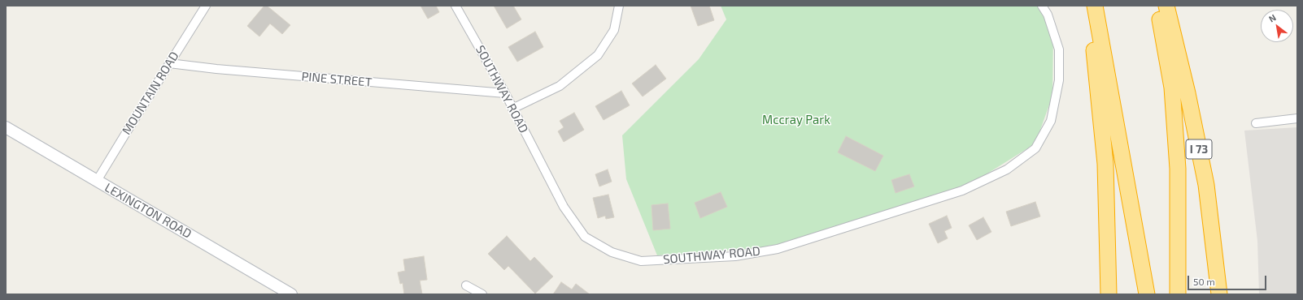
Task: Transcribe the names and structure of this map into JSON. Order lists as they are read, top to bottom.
{
  "streets": {
    "highway": ["I 73"],
    "main road": ["LEXINGTON ROAD"],
    "street": ["PINE STREET", "SOUTHWAY ROAD", "MOUNTAIN ROAD"]
  },
  "crossings": [
    ["PINE STREET", "SOUTHWAY ROAD"],
    ["PINE STREET", "MOUNTAIN ROAD"],
    ["MOUNTAIN ROAD", "LEXINGTON ROAD"]
  ],
  "parks": ["Mccray Park"],
  "scale_bar": "50 m",
  "north": "top left"
}
